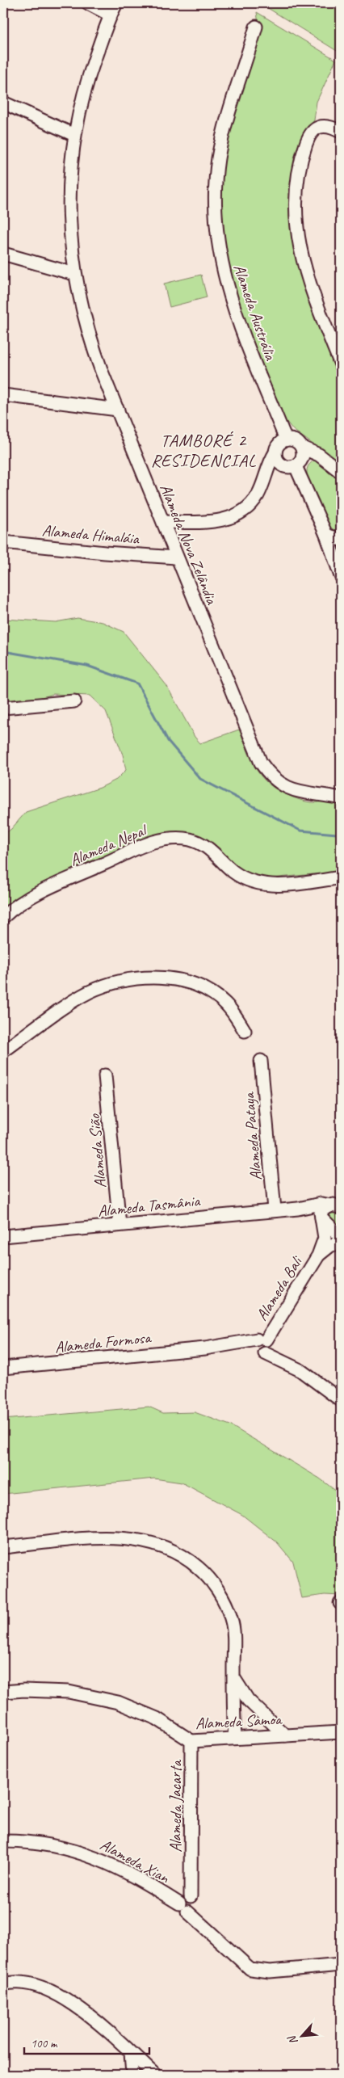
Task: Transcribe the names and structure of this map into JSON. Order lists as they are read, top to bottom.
{
  "streets": {
    "street": [
      "Alameda Austrália",
      "Alameda Himaláia",
      "Alameda Nova Zelândia",
      "Alameda Nepal",
      "Alameda Pataya",
      "Alameda Sião",
      "Alameda Tasmânia",
      "Alameda Bali",
      "Alameda Formosa",
      "Alameda Samoa",
      "Alameda Jacarta",
      "Alameda Xian"
    ]
  },
  "crossings": [
    ["Alameda Himaláia", "Alameda Nova Zelândia"],
    ["Alameda Pataya", "Alameda Tasmânia"],
    ["Alameda Sião", "Alameda Tasmânia"],
    ["Alameda Bali", "Alameda Formosa"],
    ["Alameda Samoa", "Alameda Jacarta"],
    ["Alameda Jacarta", "Alameda Xian"]
  ],
  "districts": ["TAMBORÉ 2 RESIDENCIAL"],
  "scale_bar": "100 m",
  "north": "bottom left"
}
